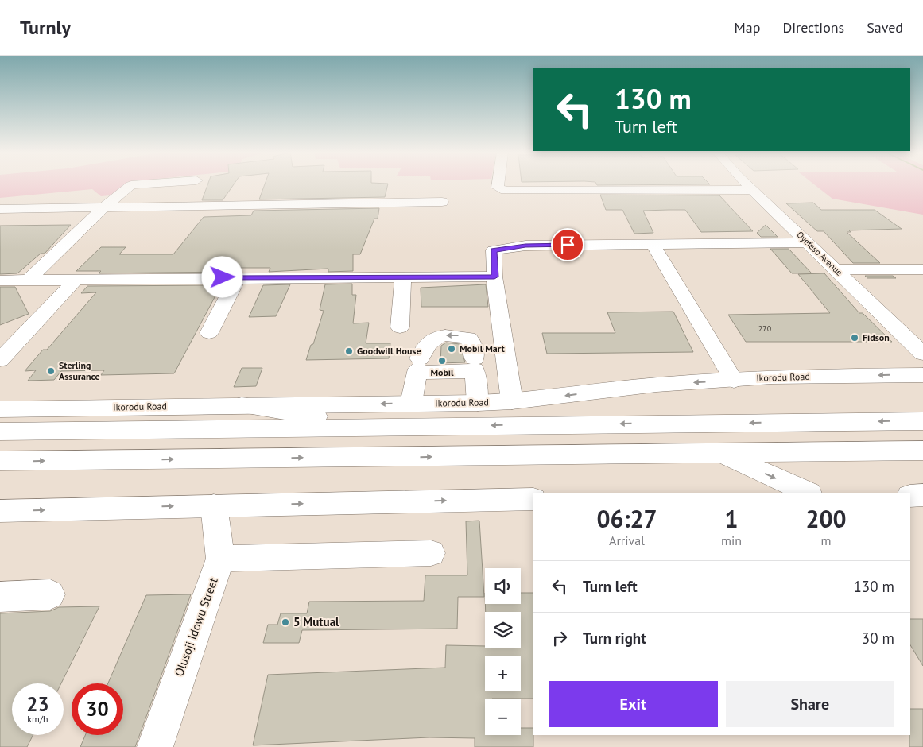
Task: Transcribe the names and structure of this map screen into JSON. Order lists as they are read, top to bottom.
{
  "streets": {
    "main road": ["Oyefeso Avenue", "Ikorodu Road", "Olusoji Idowu Street"]
  },
  "places": [
    "Fidson",
    "Mobil Mart",
    "Goodwill House",
    "Mobil",
    "Sterling Assurance",
    "5 Mutual"
  ],
  "house_numbers": ["270"],
  "page": {
    "header": "Turnly",
    "nav": ["Map", "Directions", "Saved"],
    "turn": ["130 m", "Turn left"],
    "eta": [
      "06:27",
      "Arrival",
      "1",
      "min",
      "200",
      "m"
    ],
    "list": [
      {
        "name": "Turn left",
        "value": "130 m"
      },
      {
        "name": "Turn right",
        "value": "30 m"
      }
    ],
    "map_buttons": ["+", "−"],
    "buttons": ["Exit", "Share"],
    "speed": "23 km/h",
    "limit": "30"
  }
}
